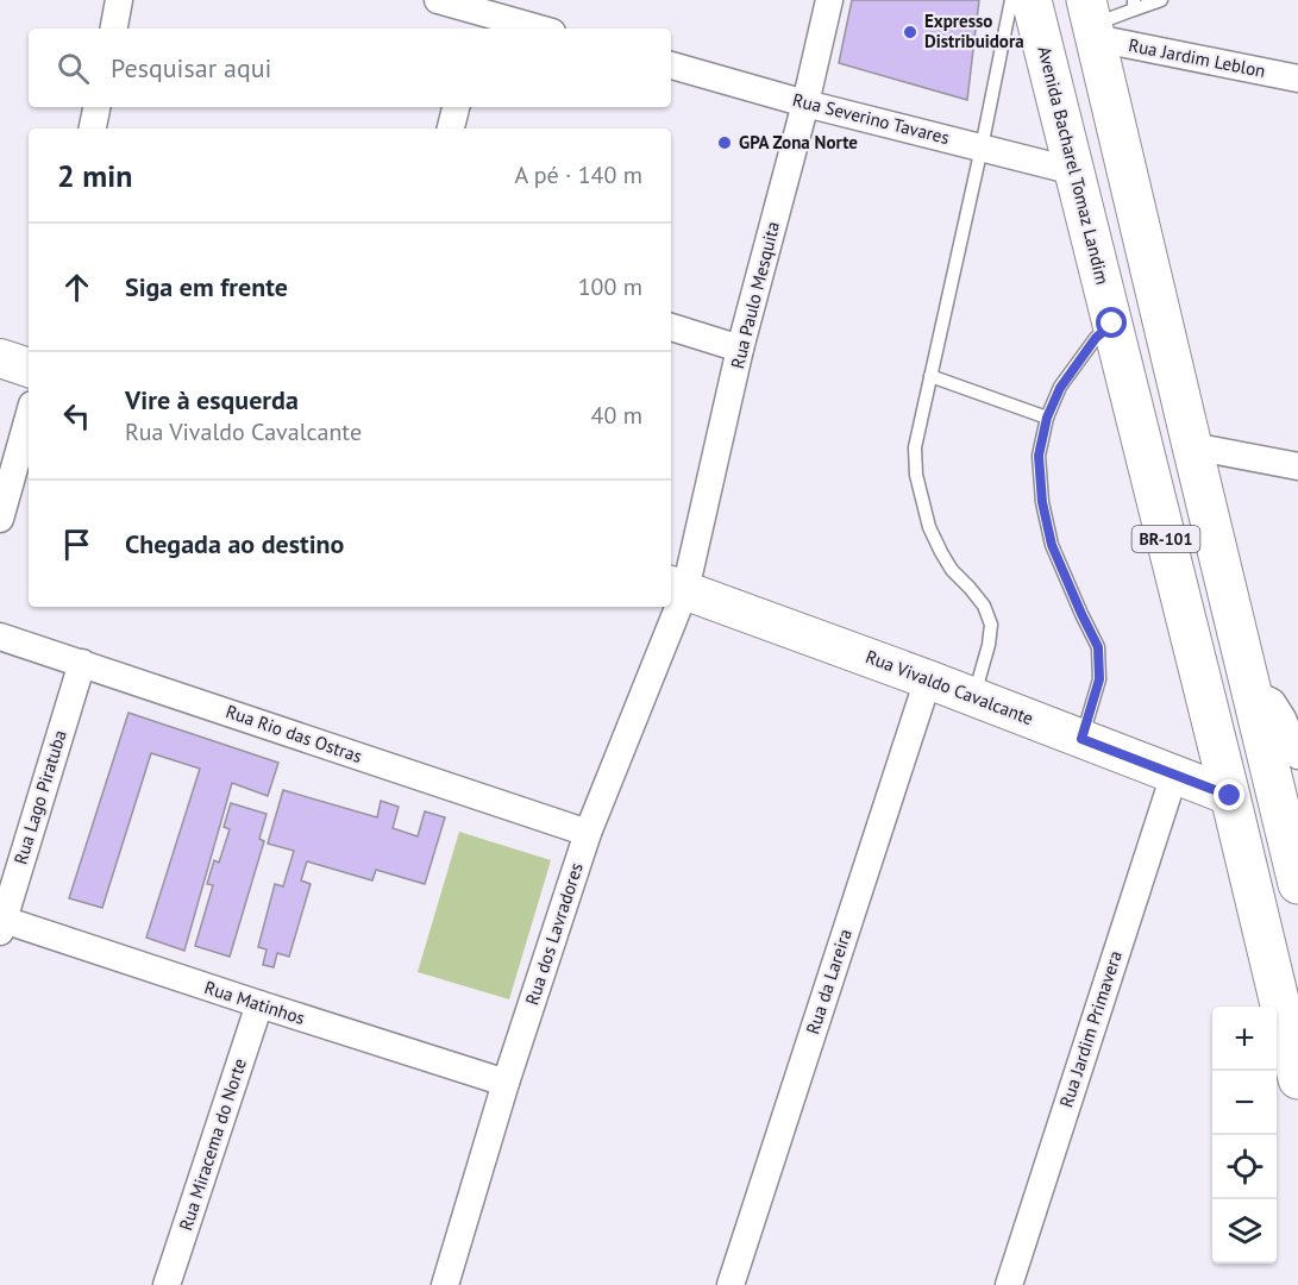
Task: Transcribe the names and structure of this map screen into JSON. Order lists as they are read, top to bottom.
{
  "streets": {
    "highway": ["Avenida Bacharel Tomaz Landim", "BR-101"],
    "main road": ["Rua Vivaldo Cavalcante"],
    "street": [
      "Rua Jardim Leblon",
      "Rua Severino Tavares",
      "Rua Paulo Mesquita",
      "Rua Rio das Ostras",
      "Rua Lago Piratuba",
      "Rua dos Lavradores",
      "Rua da Lareira",
      "Rua Matinhos",
      "Rua Jardim Primavera",
      "Rua Miracema do Norte"
    ]
  },
  "crossings": [
    ["Rua Jardim Leblon", "BR-101"],
    ["Rua Severino Tavares", "Avenida Bacharel Tomaz Landim"],
    ["Rua Severino Tavares", "Rua Paulo Mesquita"],
    ["Avenida Bacharel Tomaz Landim", "Rua Vivaldo Cavalcante"],
    ["Rua Paulo Mesquita", "Rua Vivaldo Cavalcante"],
    ["Rua Vivaldo Cavalcante", "Rua da Lareira"],
    ["Rua Vivaldo Cavalcante", "Rua Jardim Primavera"],
    ["Rua Rio das Ostras", "Rua Lago Piratuba"],
    ["Rua Rio das Ostras", "Rua dos Lavradores"],
    ["Rua Lago Piratuba", "Rua Matinhos"],
    ["Rua dos Lavradores", "Rua Matinhos"],
    ["Rua Matinhos", "Rua Miracema do Norte"]
  ],
  "places": ["Expresso Distribuidora", "GPA Zona Norte"],
  "page": {
    "search": "Pesquisar aqui",
    "heading": ["2 min", "A pé · 140 m"],
    "list": [
      ["Siga em frente", "100 m"],
      ["Vire à esquerda", "Rua Vivaldo Cavalcante", "40 m"],
      "Chegada ao destino"
    ],
    "map_buttons": ["+", "−"]
  }
}
